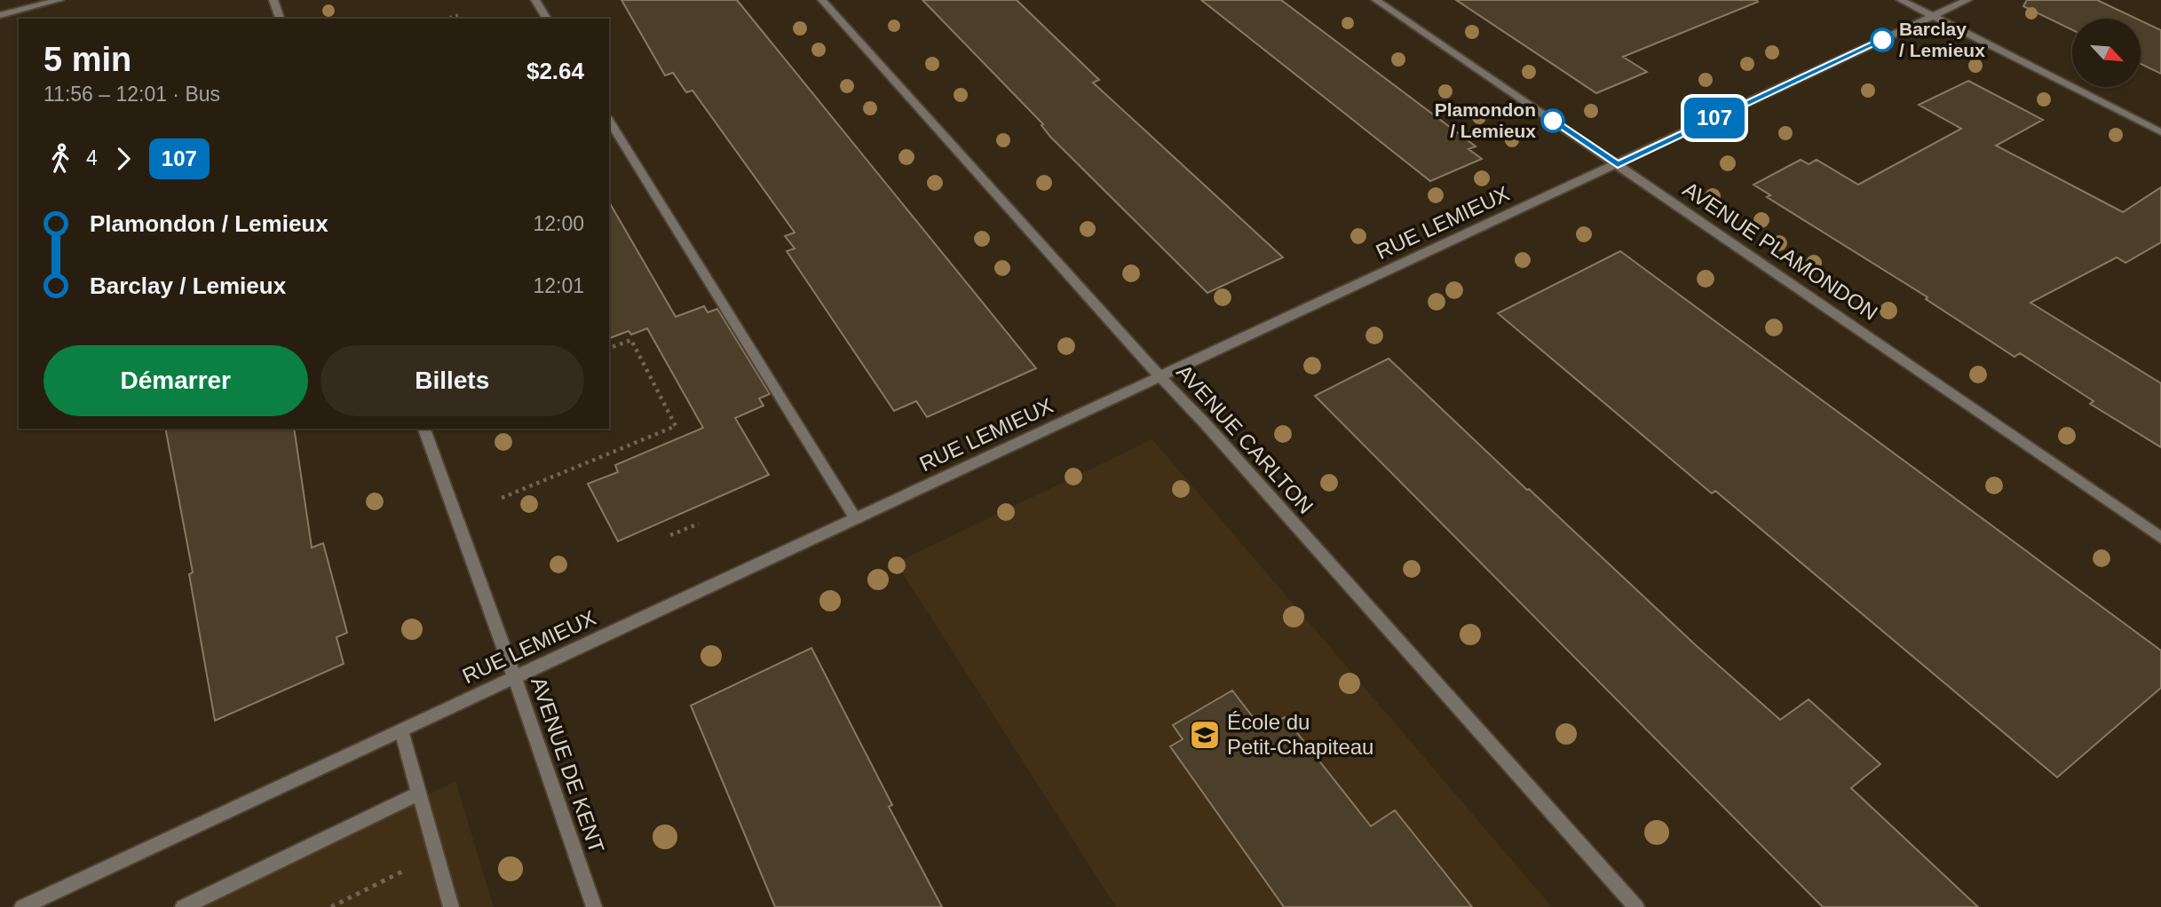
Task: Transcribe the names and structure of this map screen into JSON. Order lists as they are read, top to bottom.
{
  "streets": {
    "street": [
      "RUE LEMIEUX",
      "AVENUE PLAMONDON",
      "AVENUE CARLTON",
      "AVENUE DE KENT"
    ]
  },
  "crossings": [
    ["RUE LEMIEUX", "AVENUE PLAMONDON"],
    ["RUE LEMIEUX", "AVENUE CARLTON"],
    ["RUE LEMIEUX", "AVENUE DE KENT"]
  ],
  "places": {
    "other": ["Barclay / Lemieux", "Plamondon / Lemieux"],
    "school or university": ["École du Petit-Chapiteau"]
  },
  "lines": ["bus line 107"],
  "north": "bottom right",
  "page": {
    "on_map": "107",
    "heading": ["5 min", "11:56 – 12:01 · Bus", "$2.64"],
    "legs": ["4", "107"],
    "list": [
      {
        "name": "Plamondon / Lemieux",
        "value": "12:00"
      },
      {
        "name": "Barclay / Lemieux",
        "value": "12:01"
      }
    ],
    "buttons": ["Démarrer", "Billets"]
  }
}
